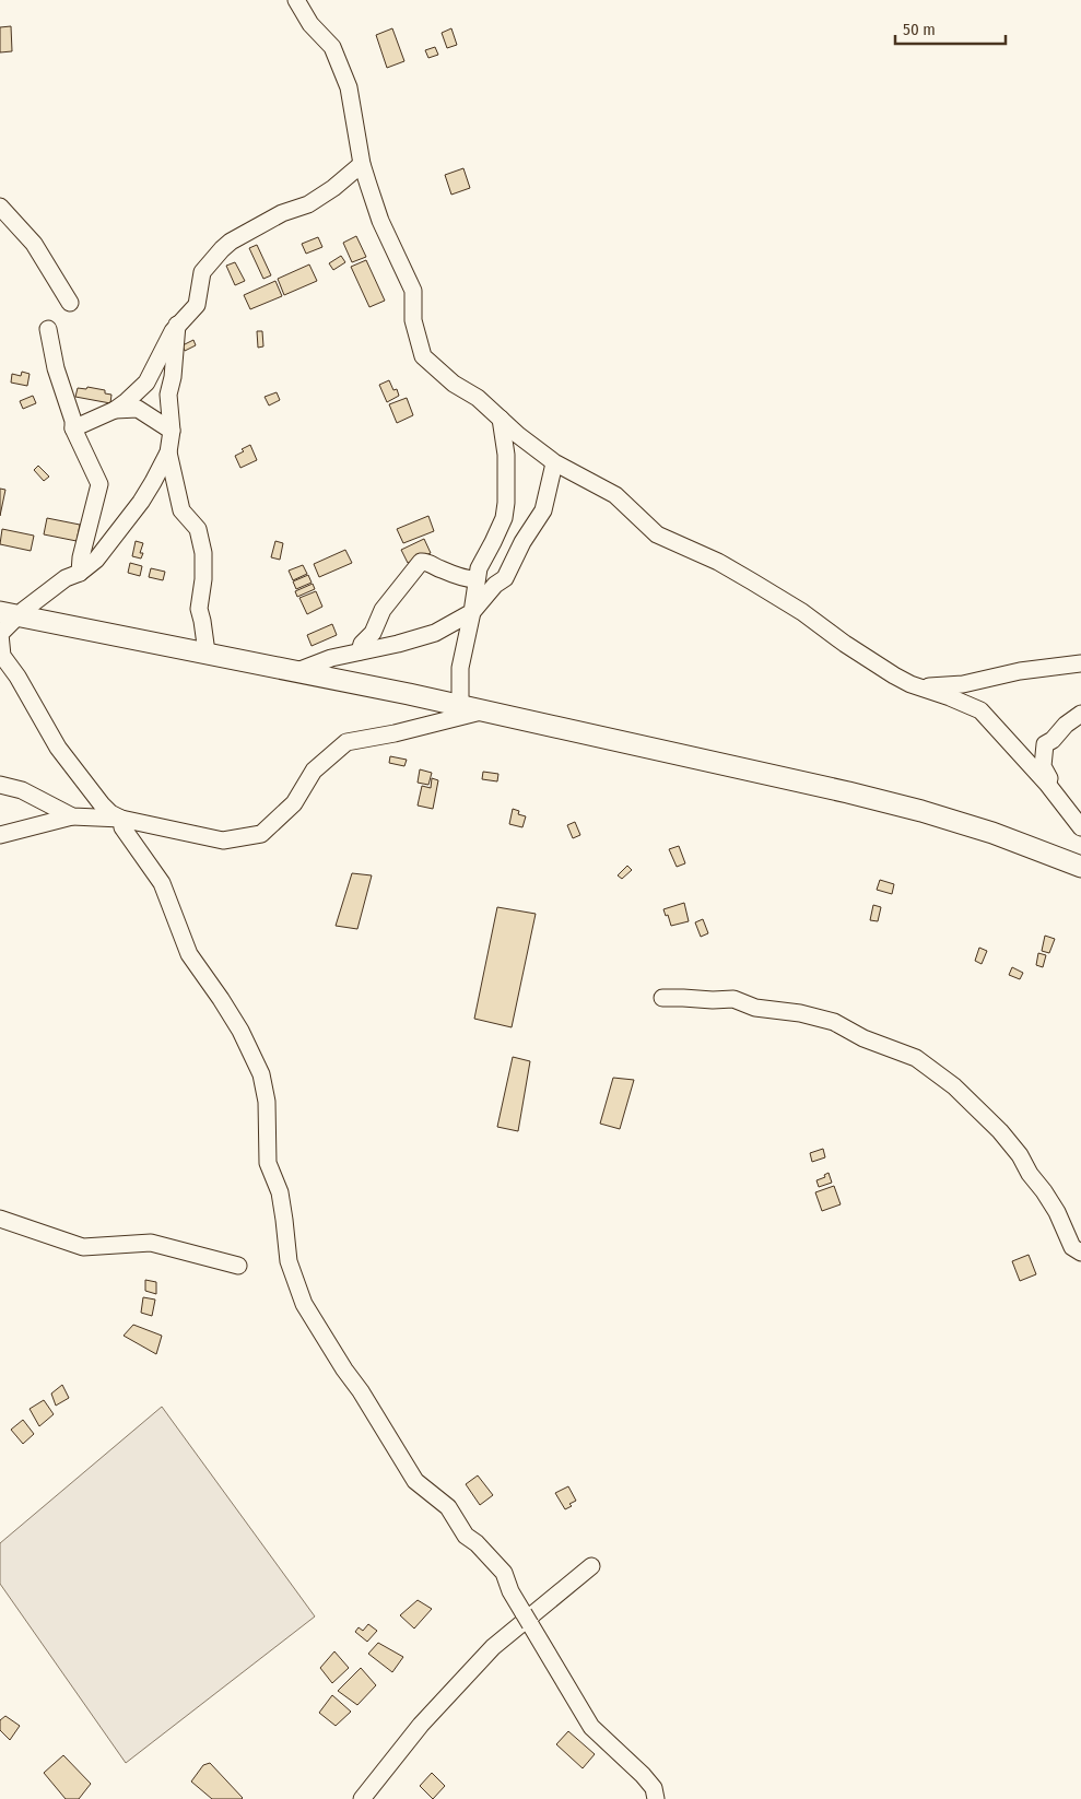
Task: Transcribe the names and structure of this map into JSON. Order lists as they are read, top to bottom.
{
  "scale_bar": "50 m"
}
